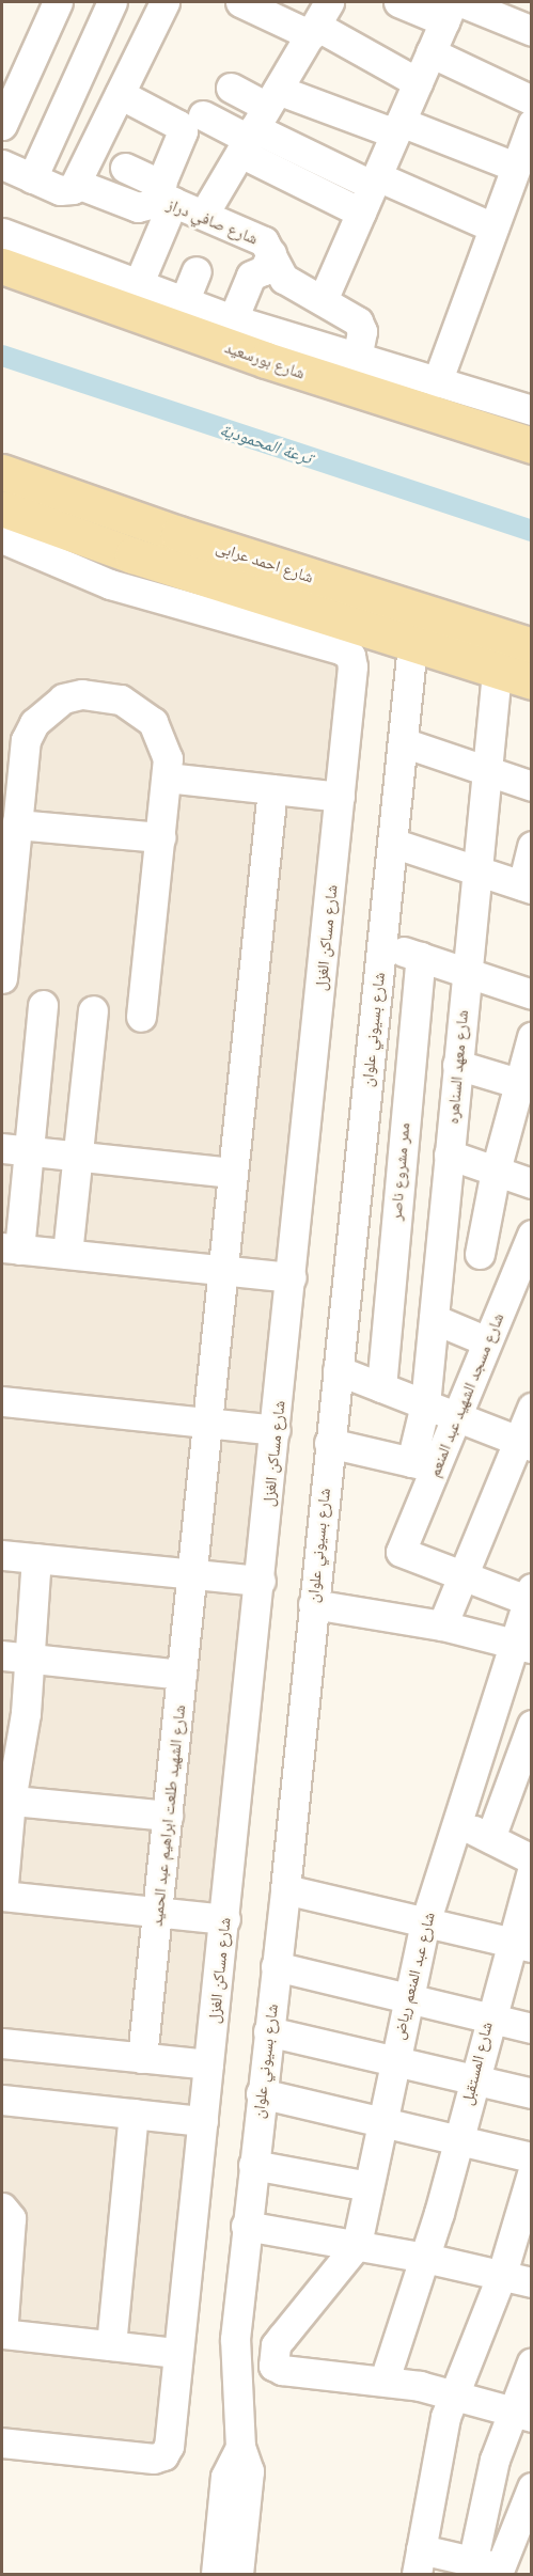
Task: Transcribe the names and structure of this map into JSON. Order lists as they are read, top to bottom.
{
  "streets": {
    "main road": ["شارع بورسعيد", "شارع احمد عرابى"],
    "street": [
      "شارع صافي دراز",
      "شارع مساكن الغزل",
      "شارع بسيوني علوان",
      "شارع معهد السناهره",
      "ممر مشروع ناصر",
      "شارع مسجد الشهيد عبد المنعم",
      "شارع الشهيد طلعت ابراهيم عبد الحميد",
      "شارع عبد المنعم رياض",
      "شارع المستقبل"
    ]
  },
  "crossings": [
    ["شارع صافي دراز", "شارع بورسعيد"],
    ["شارع معهد السناهره", "شارع مسجد الشهيد عبد المنعم"]
  ],
  "water": ["ترعة المحمودية"]
}
